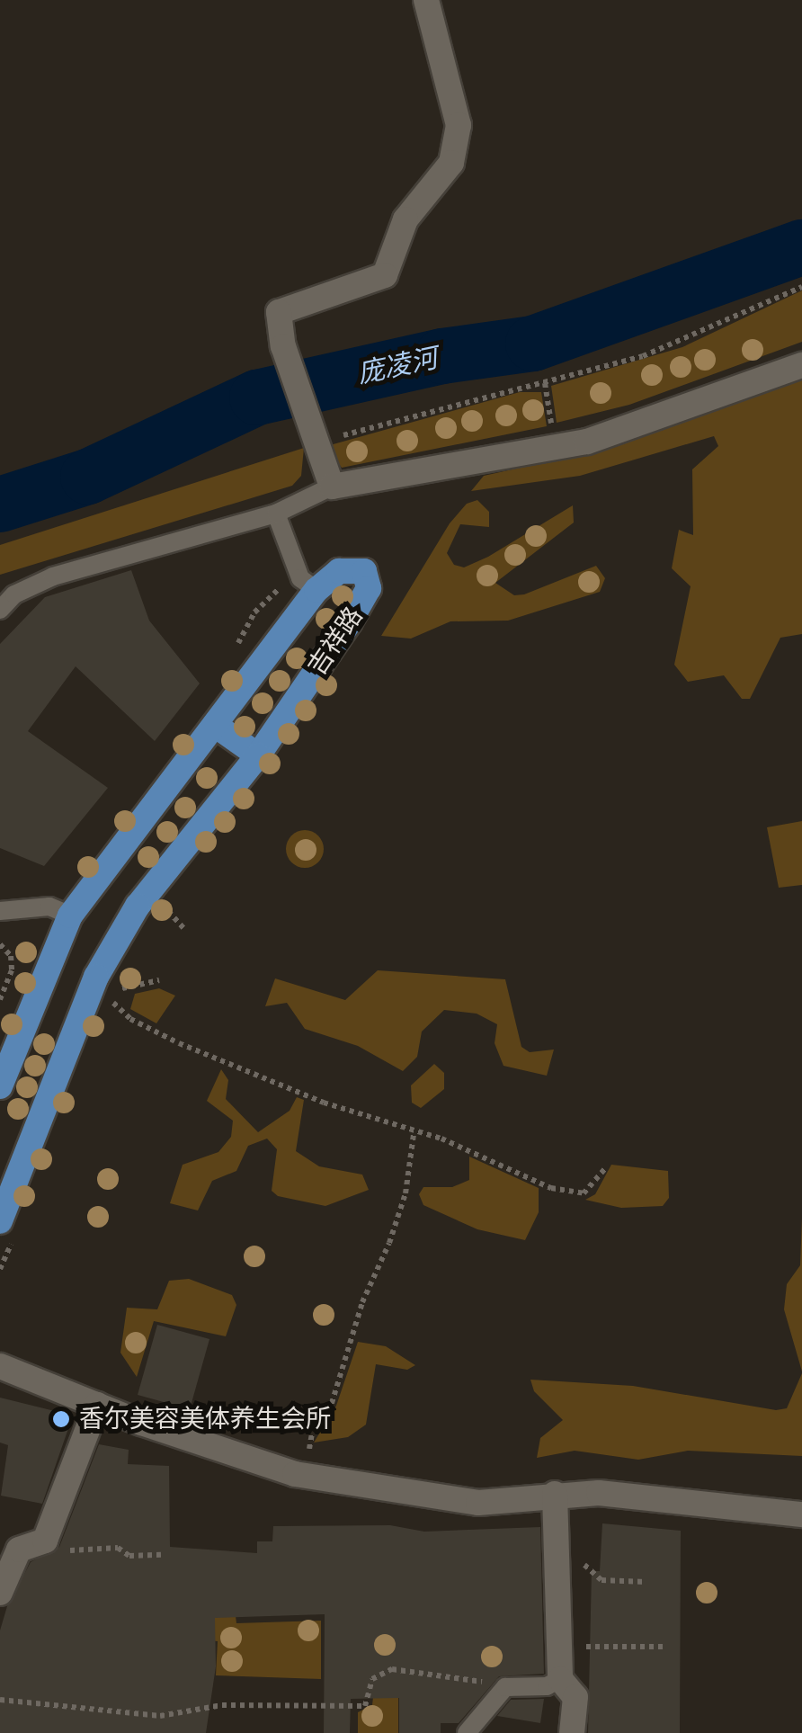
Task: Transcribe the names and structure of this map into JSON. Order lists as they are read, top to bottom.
{
  "streets": {
    "main road": ["吉祥路"]
  },
  "water": ["庞凌河"],
  "places": ["香尔美容美体养生会所"]
}
